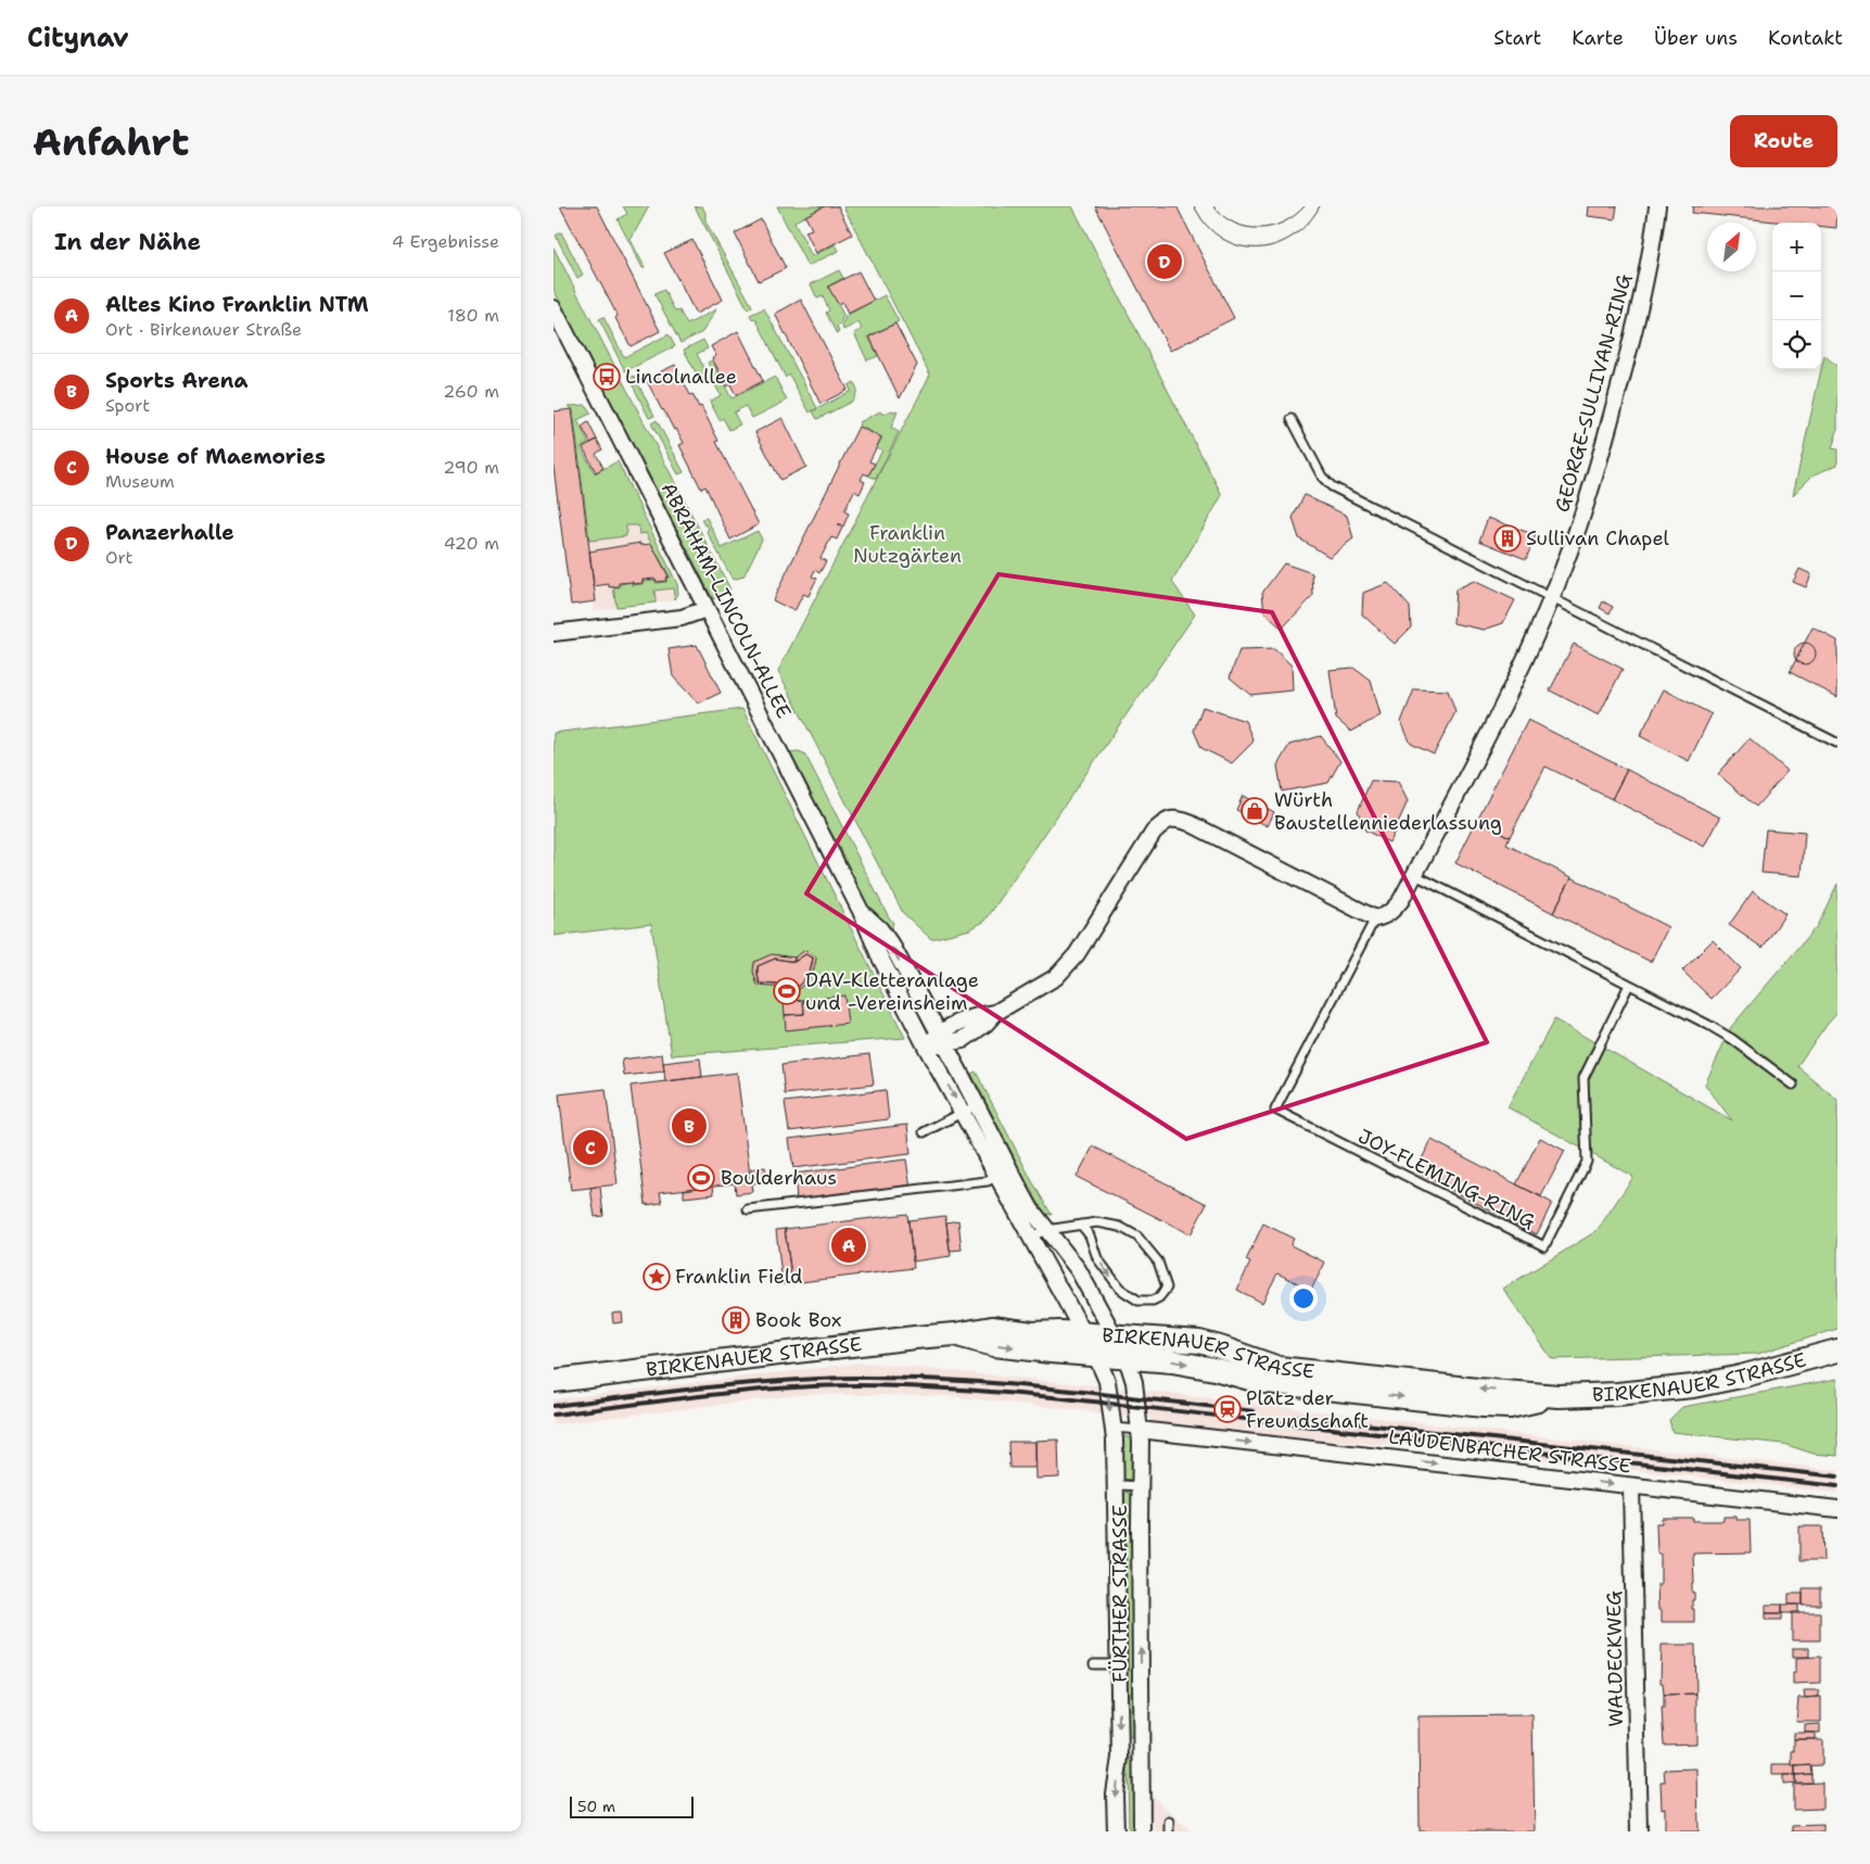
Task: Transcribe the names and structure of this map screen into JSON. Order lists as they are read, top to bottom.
{
  "streets": {
    "street": [
      "GEORGE-SULLIVAN-RING",
      "ABRAHAM-LINCOLN-ALLEE",
      "BIRKENAUER STRASSE",
      "LAUDENBACHER STRASSE",
      "FÜRTHER STRASSE",
      "WALDECKWEG"
    ],
    "lane": ["JOY-FLEMING-RING"]
  },
  "crossings": [
    ["GEORGE-SULLIVAN-RING", "JOY-FLEMING-RING"],
    ["ABRAHAM-LINCOLN-ALLEE", "BIRKENAUER STRASSE"],
    ["ABRAHAM-LINCOLN-ALLEE", "FÜRTHER STRASSE"],
    ["BIRKENAUER STRASSE", "FÜRTHER STRASSE"],
    ["LAUDENBACHER STRASSE", "FÜRTHER STRASSE"],
    ["LAUDENBACHER STRASSE", "WALDECKWEG"]
  ],
  "one_way": ["LAUDENBACHER STRASSE"],
  "parks": ["Franklin Nutzgärten"],
  "places": {
    "bus stop": ["Lincolnallee"],
    "building": ["Sullivan Chapel", "Book Box"],
    "shop": ["Würth Baustellenniederlassung"],
    "sports": ["DAV-Kletteranlage und -Vereinsheim", "Boulderhaus"],
    "place": ["Franklin Field"],
    "station": ["Platz der Freundschaft"]
  },
  "scale_bar": "50 m",
  "north": "top right",
  "page": {
    "header": "Citynav",
    "nav": [
      "Start",
      "Karte",
      "Über uns",
      "Kontakt"
    ],
    "buttons": "Route",
    "title": "Anfahrt",
    "heading": ["In der Nähe", "4 Ergebnisse"],
    "map_buttons": ["+", "−"],
    "pins": [
      "D",
      "B",
      "C",
      "A"
    ],
    "list": [
      {
        "mark": "A",
        "name": "Altes Kino Franklin NTM",
        "note": "Ort · Birkenauer Straße",
        "value": "180 m"
      },
      {
        "mark": "B",
        "name": "Sports Arena",
        "note": "Sport",
        "value": "260 m"
      },
      {
        "mark": "C",
        "name": "House of Maemories",
        "note": "Museum",
        "value": "290 m"
      },
      {
        "mark": "D",
        "name": "Panzerhalle",
        "note": "Ort",
        "value": "420 m"
      }
    ],
    "scale": "50 m"
  }
}
